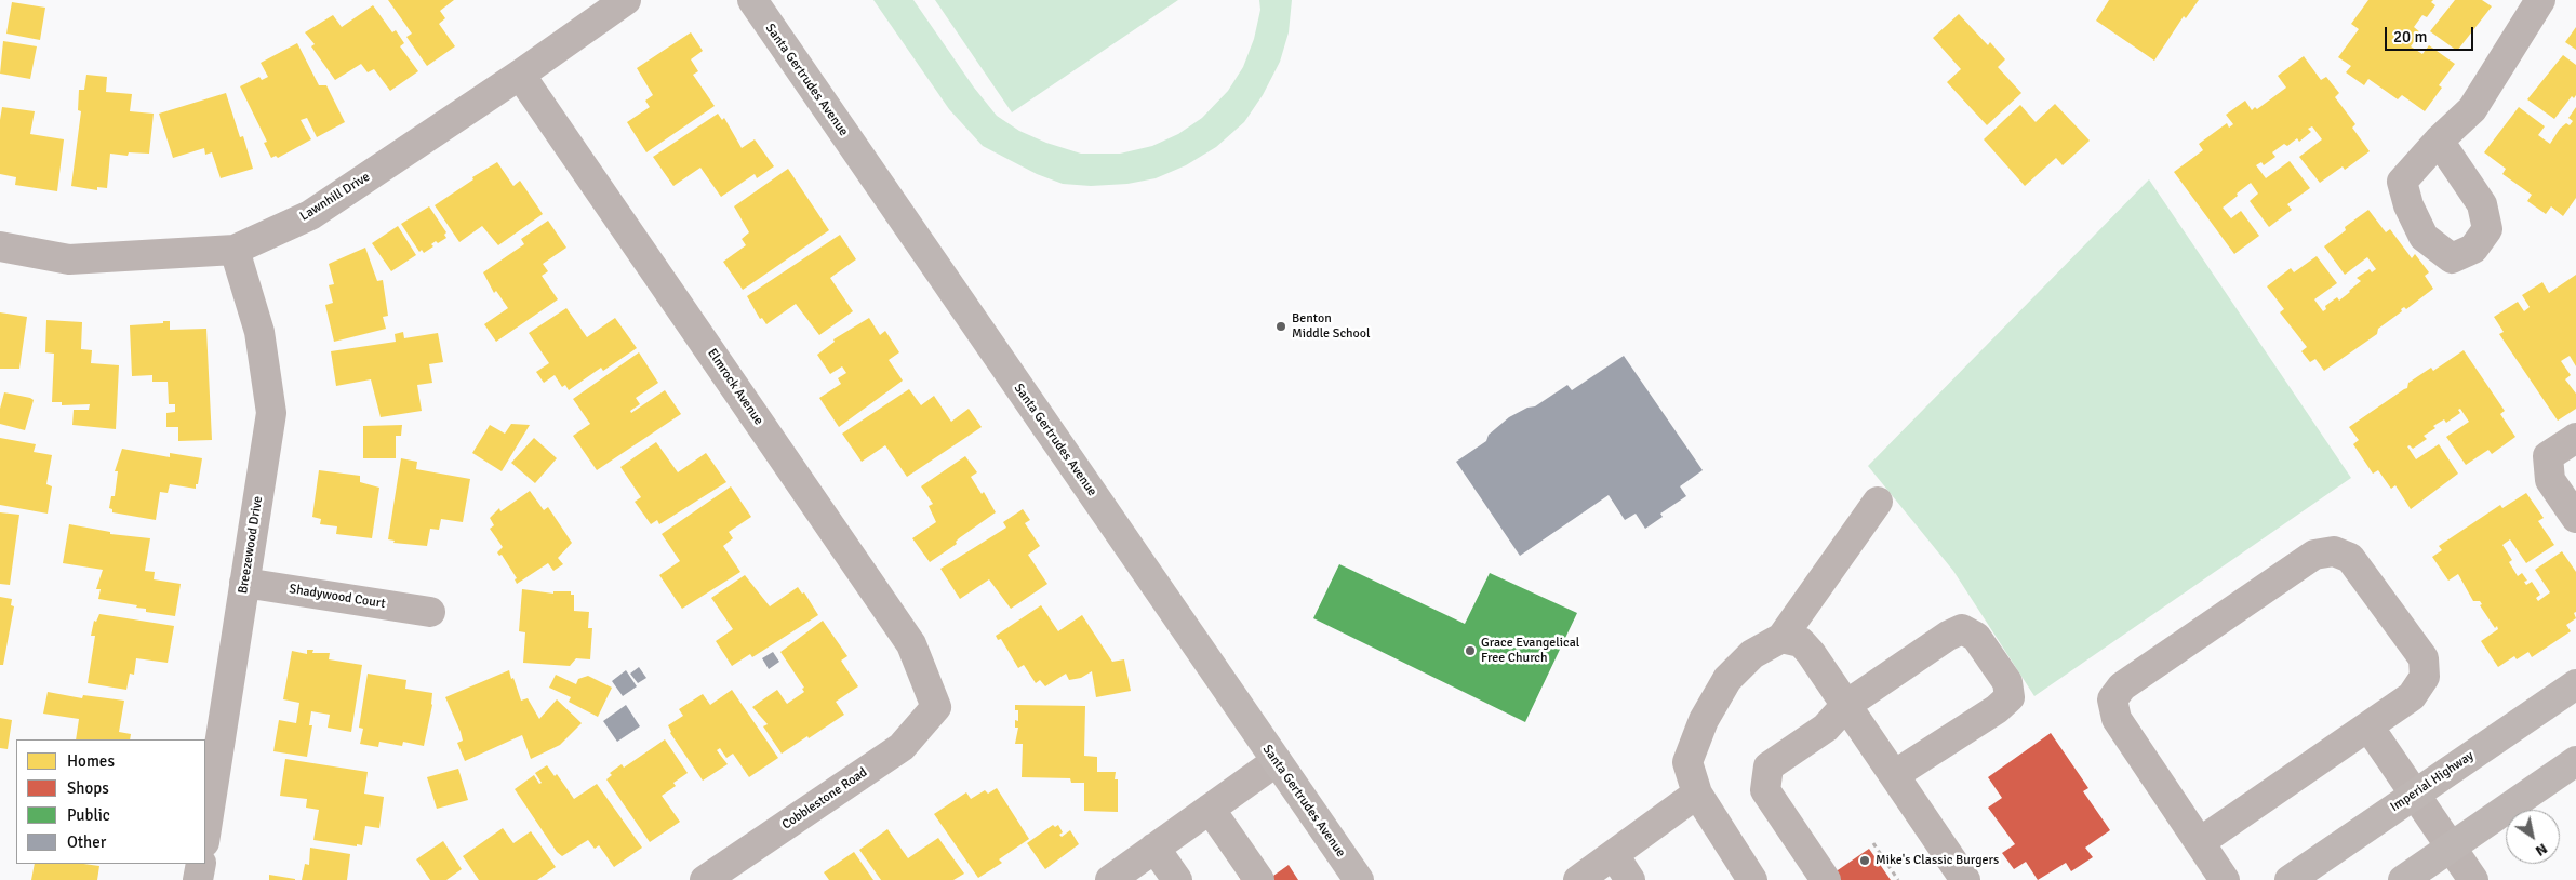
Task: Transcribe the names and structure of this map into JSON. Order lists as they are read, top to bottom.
{
  "streets": {
    "main road": ["Santa Gertrudes Avenue", "Imperial Highway"],
    "street": [
      "Lawnhill Drive",
      "Elmrock Avenue",
      "Breezewood Drive",
      "Shadywood Court",
      "Cobblestone Road"
    ]
  },
  "crossings": [
    ["Lawnhill Drive", "Elmrock Avenue"],
    ["Lawnhill Drive", "Breezewood Drive"],
    ["Elmrock Avenue", "Cobblestone Road"],
    ["Breezewood Drive", "Shadywood Court"]
  ],
  "places": ["Benton Middle School", "Grace Evangelical Free Church", "Mike's Classic Burgers"],
  "legend": [
    "Homes",
    "Shops",
    "Public",
    "Other"
  ],
  "scale_bar": "20 m",
  "north": "bottom right"
}
